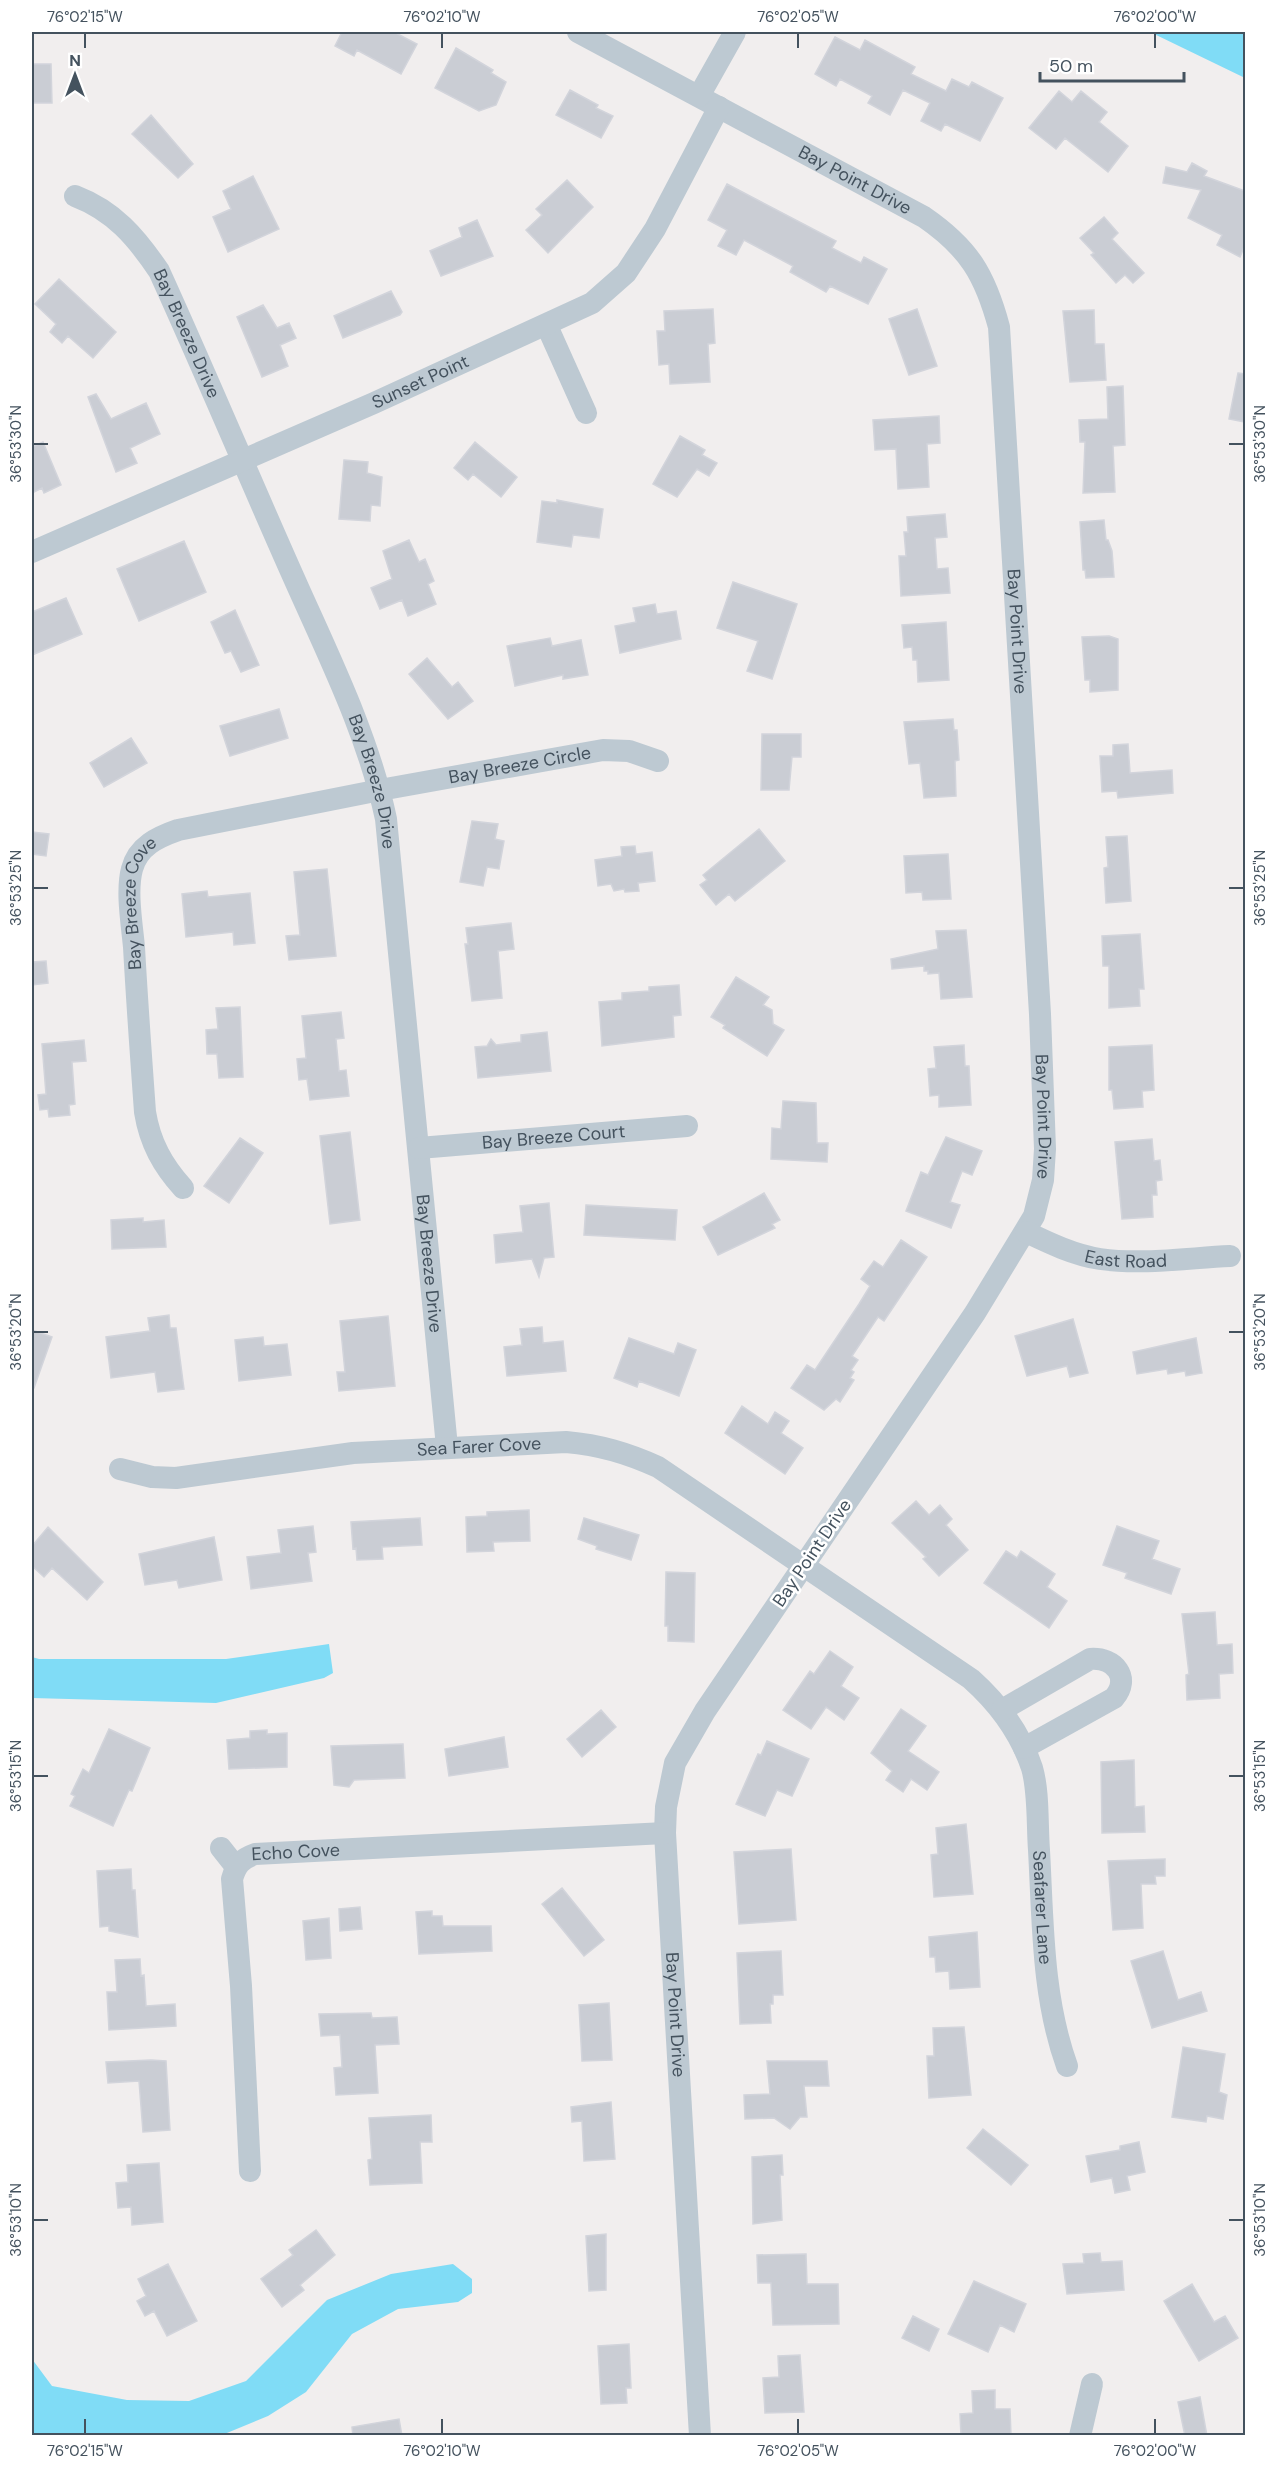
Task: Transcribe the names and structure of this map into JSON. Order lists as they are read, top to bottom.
{
  "streets": {
    "street": [
      "Bay Point Drive",
      "Bay Breeze Drive",
      "Sunset Point",
      "Bay Breeze Circle",
      "Bay Breeze Cove",
      "Bay Breeze Court",
      "East Road",
      "Sea Farer Cove",
      "Echo Cove",
      "Seafarer Lane"
    ]
  },
  "crossings": [
    ["Bay Point Drive", "Sunset Point"],
    ["Bay Point Drive", "East Road"],
    ["Bay Point Drive", "Sea Farer Cove"],
    ["Bay Point Drive", "Echo Cove"],
    ["Bay Point Drive", "Seafarer Lane"],
    ["Bay Breeze Drive", "Sunset Point"],
    ["Bay Breeze Drive", "Bay Breeze Circle"],
    ["Bay Breeze Drive", "Bay Breeze Cove"],
    ["Bay Breeze Drive", "Bay Breeze Court"],
    ["Bay Breeze Drive", "Sea Farer Cove"],
    ["Bay Breeze Circle", "Bay Breeze Cove"],
    ["Sea Farer Cove", "Seafarer Lane"]
  ],
  "scale_bar": "50 m",
  "north": "top",
  "coordinates": [
    "76°02'15\"W",
    "76°02'10\"W",
    "76°02'05\"W",
    "76°02'00\"W",
    "36°53'30\"N",
    "36°53'25\"N",
    "36°53'20\"N",
    "36°53'15\"N",
    "36°53'10\"N"
  ]
}
